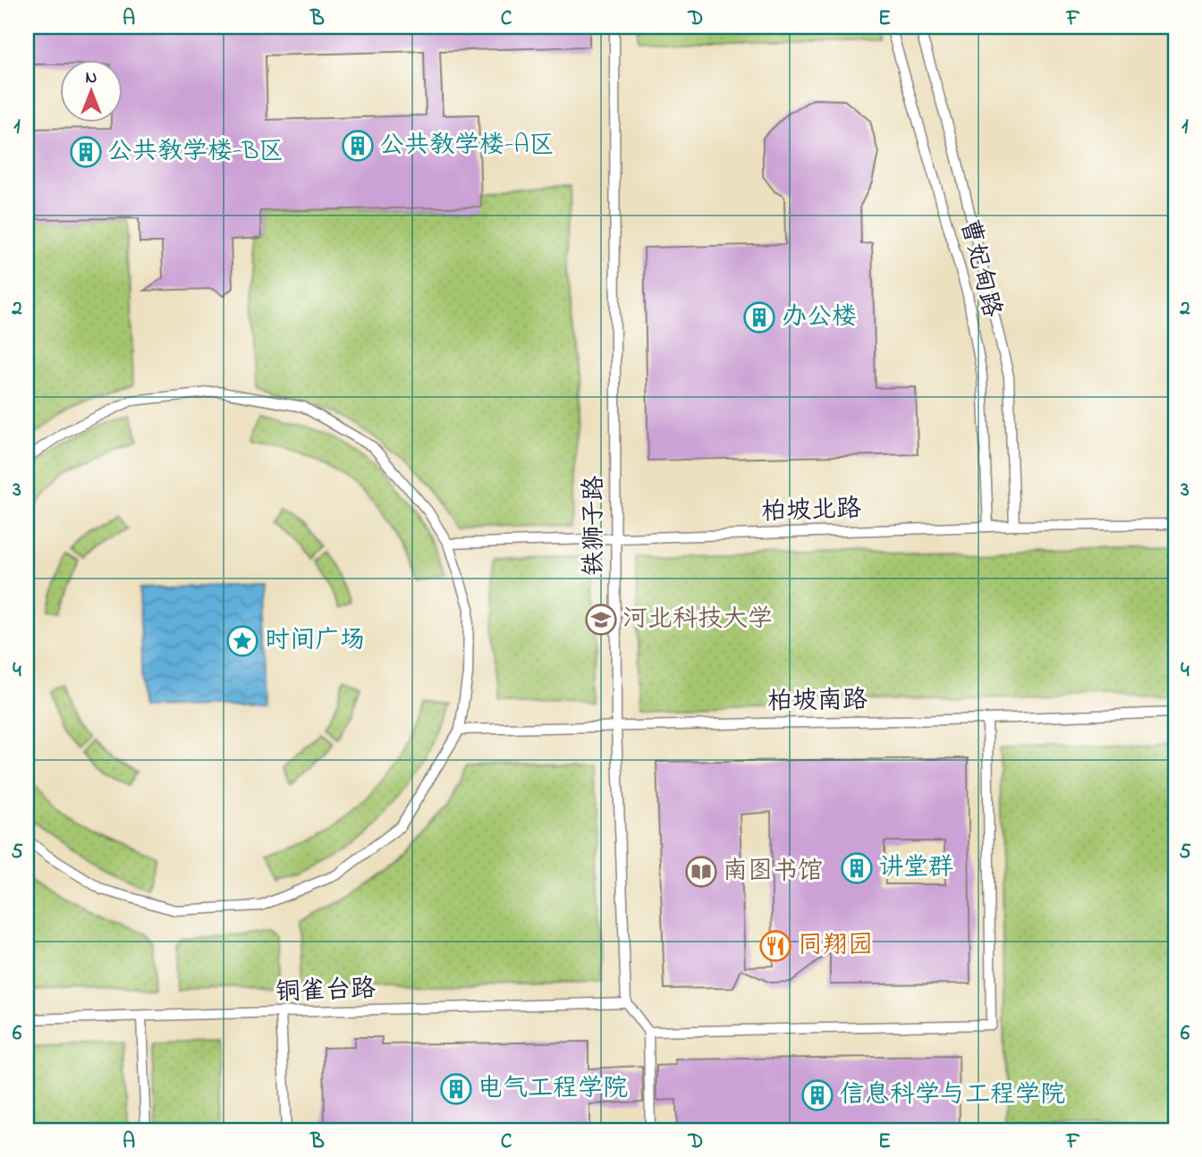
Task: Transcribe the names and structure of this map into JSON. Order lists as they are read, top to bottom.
{
  "streets": {
    "lane": [
      "曹妃甸路",
      "柏坡北路",
      "铁狮子路",
      "柏坡南路",
      "铜雀台路"
    ]
  },
  "crossings": [
    ["曹妃甸路", "柏坡北路"],
    ["柏坡北路", "铁狮子路"],
    ["铁狮子路", "柏坡南路"],
    ["铁狮子路", "铜雀台路"]
  ],
  "places": {
    "building": [
      "公共教学楼-A区",
      "公共教学楼-B区",
      "办公楼",
      "讲堂群",
      "电气工程学院",
      "信息科学与工程学院"
    ],
    "school or university": ["河北科技大学"],
    "place": ["时间广场"],
    "library": ["南图书馆"],
    "restaurant": ["同翔园"]
  },
  "north": "top",
  "grid": {
    "columns": [
      "A",
      "B",
      "C",
      "D",
      "E",
      "F"
    ],
    "rows": [
      "1",
      "2",
      "3",
      "4",
      "5",
      "6"
    ]
  }
}
